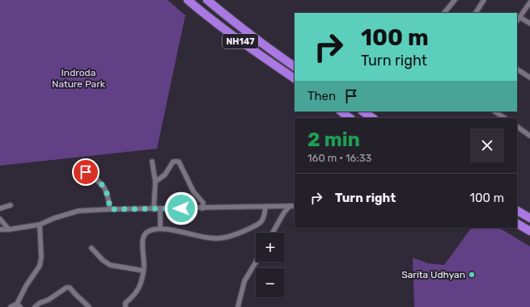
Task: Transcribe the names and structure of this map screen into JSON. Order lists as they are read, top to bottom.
{
  "streets": {
    "highway": ["NH147"]
  },
  "parks": ["Indroda Nature Park"],
  "places": ["Sarita Udhyan"],
  "page": {
    "turn": ["100 m", "Turn right"],
    "then": "Then",
    "heading": ["2 min", "160 m · 16:33"],
    "list": [
      {
        "name": "Turn right",
        "value": "100 m"
      }
    ],
    "map_buttons": ["+", "−"]
  }
}
